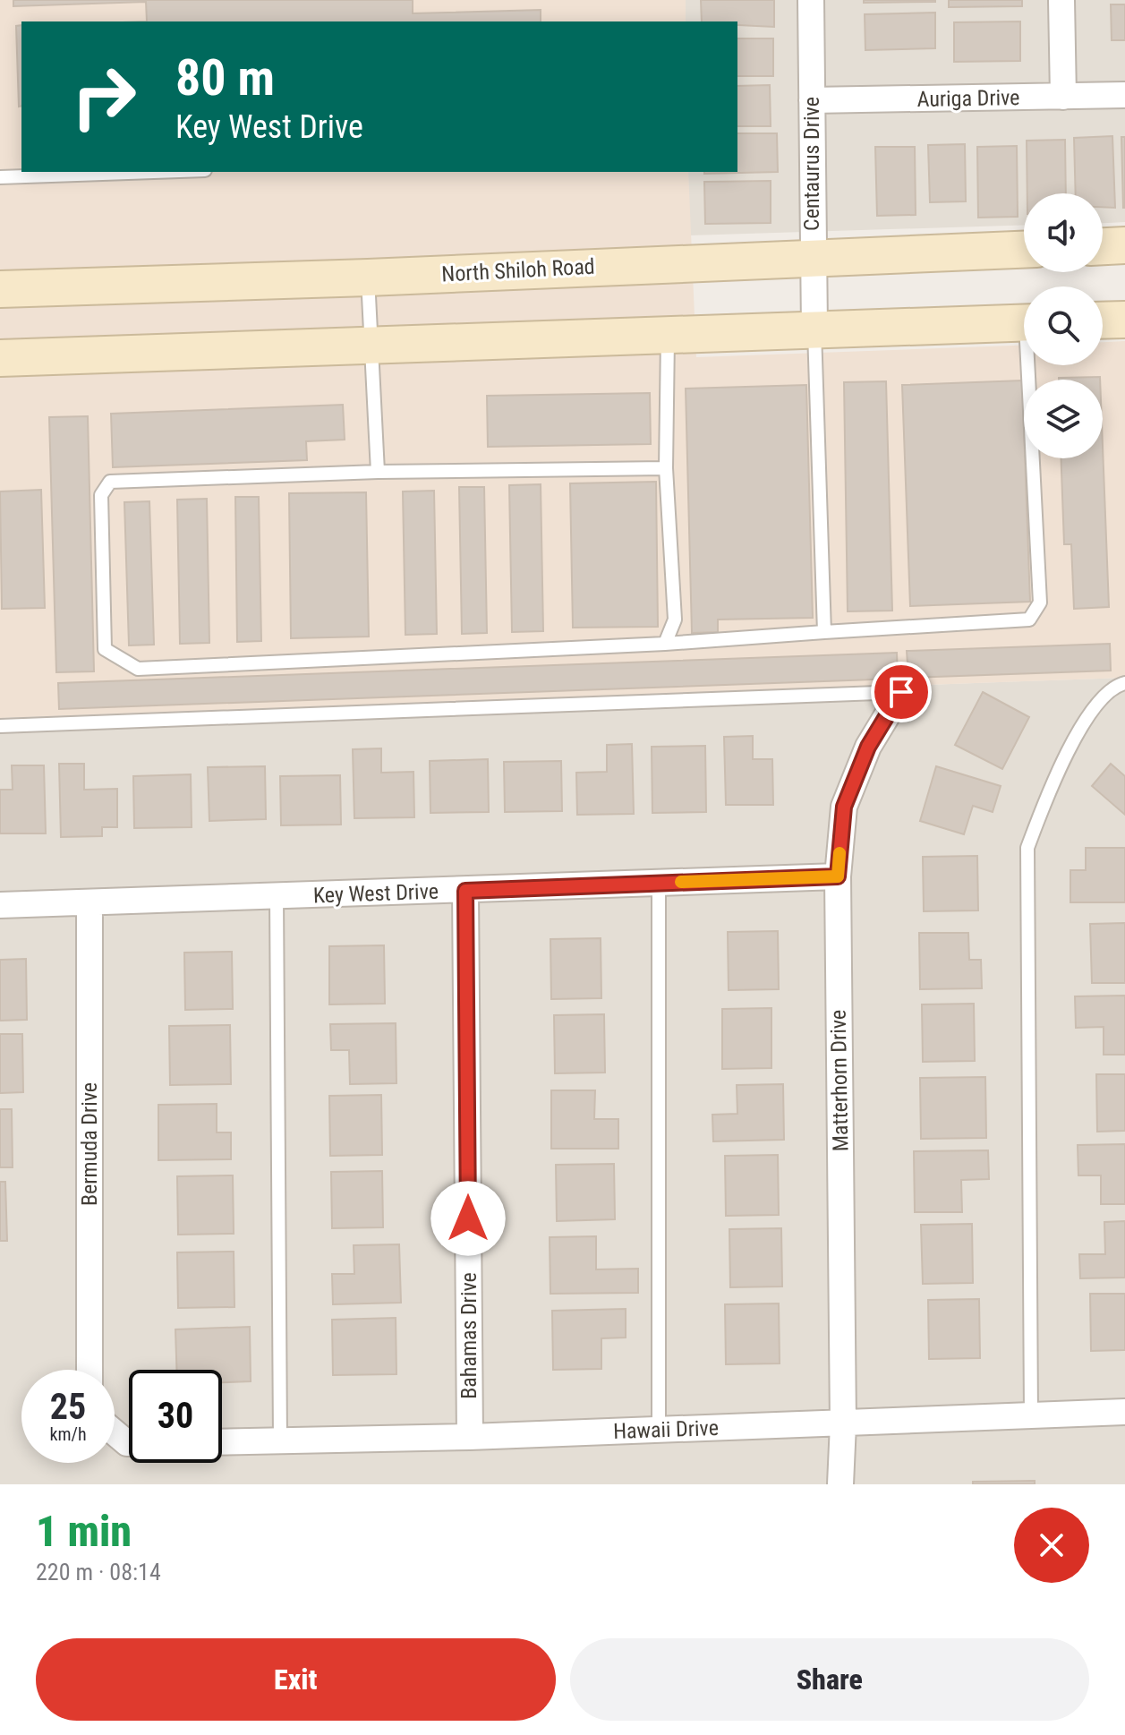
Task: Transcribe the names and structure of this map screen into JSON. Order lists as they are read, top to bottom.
{
  "streets": {
    "main road": ["North Shiloh Road"],
    "street": [
      "Auriga Drive",
      "Centaurus Drive",
      "Key West Drive",
      "Matterhorn Drive",
      "Bermuda Drive",
      "Bahamas Drive",
      "Hawaii Drive"
    ]
  },
  "crossings": [
    ["Auriga Drive", "Centaurus Drive"],
    ["Centaurus Drive", "North Shiloh Road"],
    ["Key West Drive", "Matterhorn Drive"],
    ["Key West Drive", "Bermuda Drive"],
    ["Key West Drive", "Bahamas Drive"],
    ["Matterhorn Drive", "Hawaii Drive"],
    ["Bahamas Drive", "Hawaii Drive"]
  ],
  "page": {
    "turn": ["80 m", "Key West Drive"],
    "speed": "25 km/h",
    "limit": "30",
    "heading": ["1 min", "220 m · 08:14"],
    "buttons": ["Exit", "Share"]
  }
}
